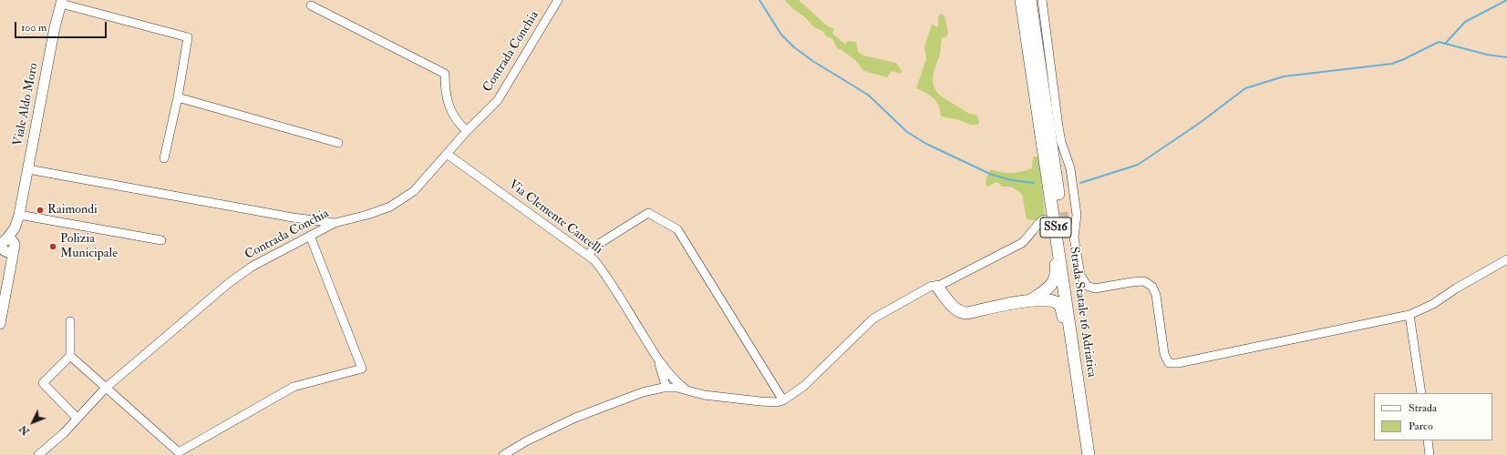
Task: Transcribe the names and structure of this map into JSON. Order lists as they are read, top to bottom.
{
  "streets": {
    "highway": ["SS16", "Strada Statale 16 Adriatica"],
    "main road": ["Viale Aldo Moro"],
    "street": ["Contrada Conchia", "Via Clemente Cancelli"]
  },
  "crossings": [
    ["Contrada Conchia", "Via Clemente Cancelli"]
  ],
  "places": ["Raimondi", "Polizia Municipale"],
  "legend": ["Strada", "Parco"],
  "scale_bar": "100 m",
  "north": "bottom left"
}
